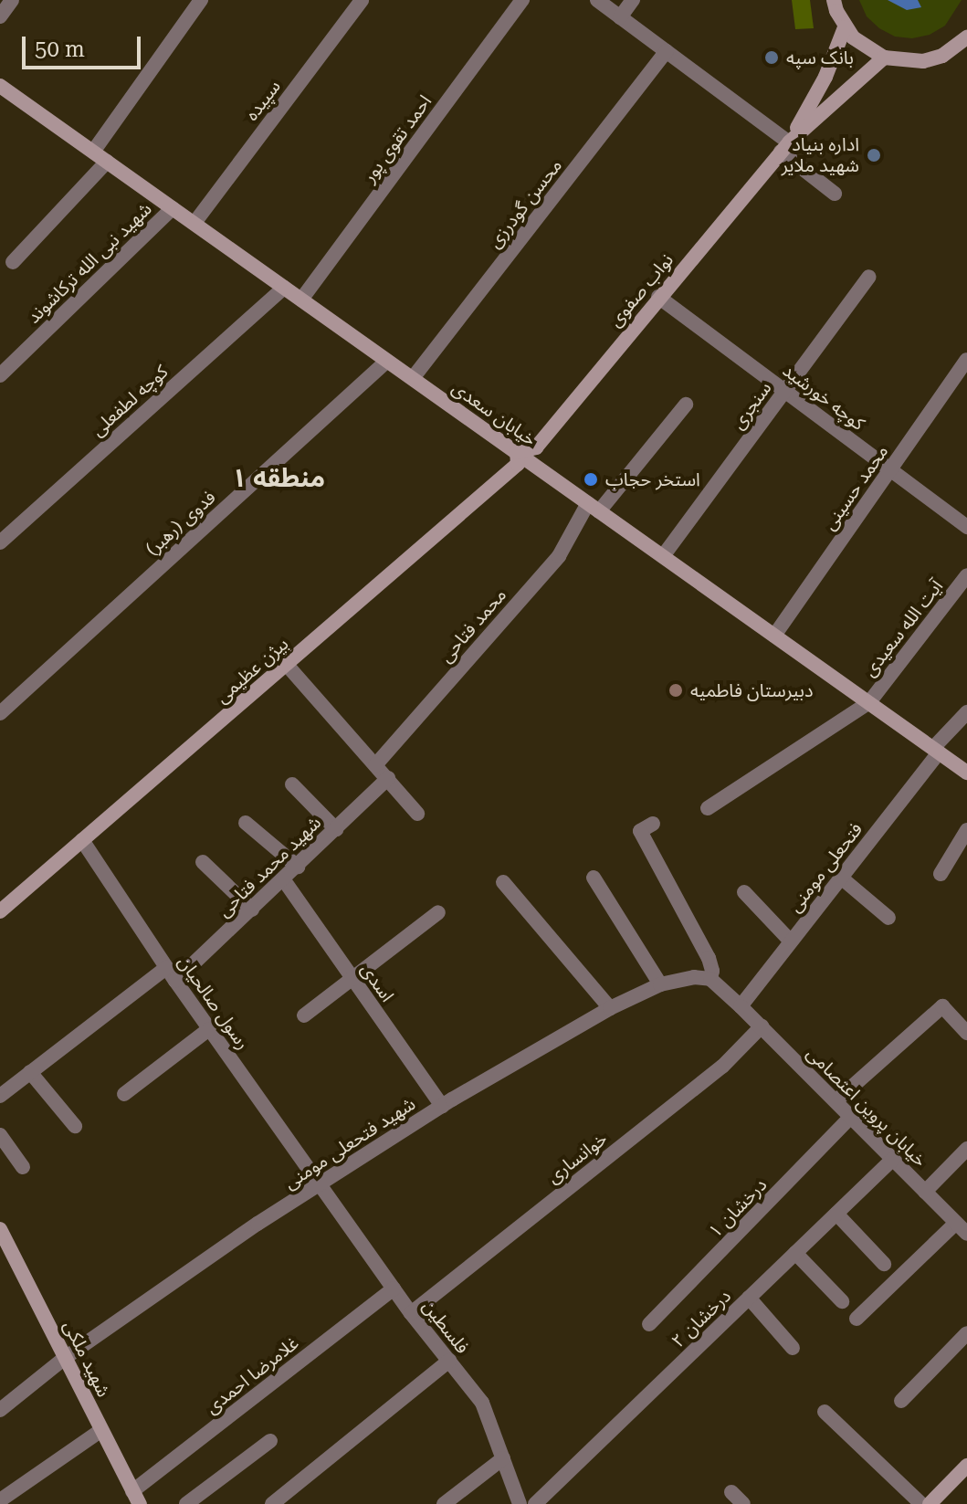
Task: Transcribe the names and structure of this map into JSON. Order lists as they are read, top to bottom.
{
  "streets": {
    "main road": [
      "نواب صفوی",
      "خیابان سعدی",
      "بیژن عظیمی",
      "شهید ملکی"
    ],
    "street": [
      "سپیده",
      "احمد تقوی پور",
      "محسن گودرزی",
      "شهید نبی الله ترکاشوند",
      "کوچه خورشید",
      "کوچه لطفعلی",
      "سنجری",
      "محمد حسینی",
      "فدوی (رهبر)",
      "محمد فتاحی",
      "آیت الله سعیدی",
      "شهید محمد فتاحی",
      "فتحعلی مومنی",
      "اسدی",
      "رسول صالحیان",
      "خیابان پروین اعتصامی",
      "شهید فتحعلی مومنی",
      "خوانساری",
      "درخشان ۱",
      "درخشان ۲",
      "فلسطین",
      "غلامرضا احمدی"
    ]
  },
  "crossings": [
    ["سپیده", "خیابان سعدی"],
    ["احمد تقوی پور", "خیابان سعدی"],
    ["محسن گودرزی", "خیابان سعدی"],
    ["شهید نبی الله ترکاشوند", "خیابان سعدی"],
    ["نواب صفوی", "کوچه خورشید"],
    ["نواب صفوی", "خیابان سعدی"],
    ["نواب صفوی", "بیژن عظیمی"],
    ["کوچه خورشید", "سنجری"],
    ["کوچه خورشید", "محمد حسینی"],
    ["کوچه لطفعلی", "خیابان سعدی"],
    ["سنجری", "خیابان سعدی"],
    ["خیابان سعدی", "محمد حسینی"],
    ["خیابان سعدی", "فدوی (رهبر)"],
    ["خیابان سعدی", "محمد فتاحی"],
    ["خیابان سعدی", "آیت الله سعیدی"],
    ["خیابان سعدی", "بیژن عظیمی"],
    ["خیابان سعدی", "فتحعلی مومنی"],
    ["بیژن عظیمی", "رسول صالحیان"],
    ["شهید محمد فتاحی", "اسدی"],
    ["شهید محمد فتاحی", "رسول صالحیان"],
    ["فتحعلی مومنی", "خیابان پروین اعتصامی"],
    ["اسدی", "شهید فتحعلی مومنی"],
    ["رسول صالحیان", "شهید فتحعلی مومنی"],
    ["رسول صالحیان", "فلسطین"],
    ["خیابان پروین اعتصامی", "خوانساری"],
    ["خیابان پروین اعتصامی", "درخشان ۱"],
    ["خیابان پروین اعتصامی", "درخشان ۲"],
    ["شهید فتحعلی مومنی", "فلسطین"],
    ["شهید فتحعلی مومنی", "شهید ملکی"],
    ["خوانساری", "فلسطین"],
    ["فلسطین", "غلامرضا احمدی"],
    ["شهید ملکی", "غلامرضا احمدی"]
  ],
  "districts": ["منطقه ۱"],
  "places": [
    "بانک سپه",
    "اداره بنیاد شهید ملایر",
    "استخر حجاب",
    "دبیرستان فاطمیه"
  ],
  "scale_bar": "50 m"
}
